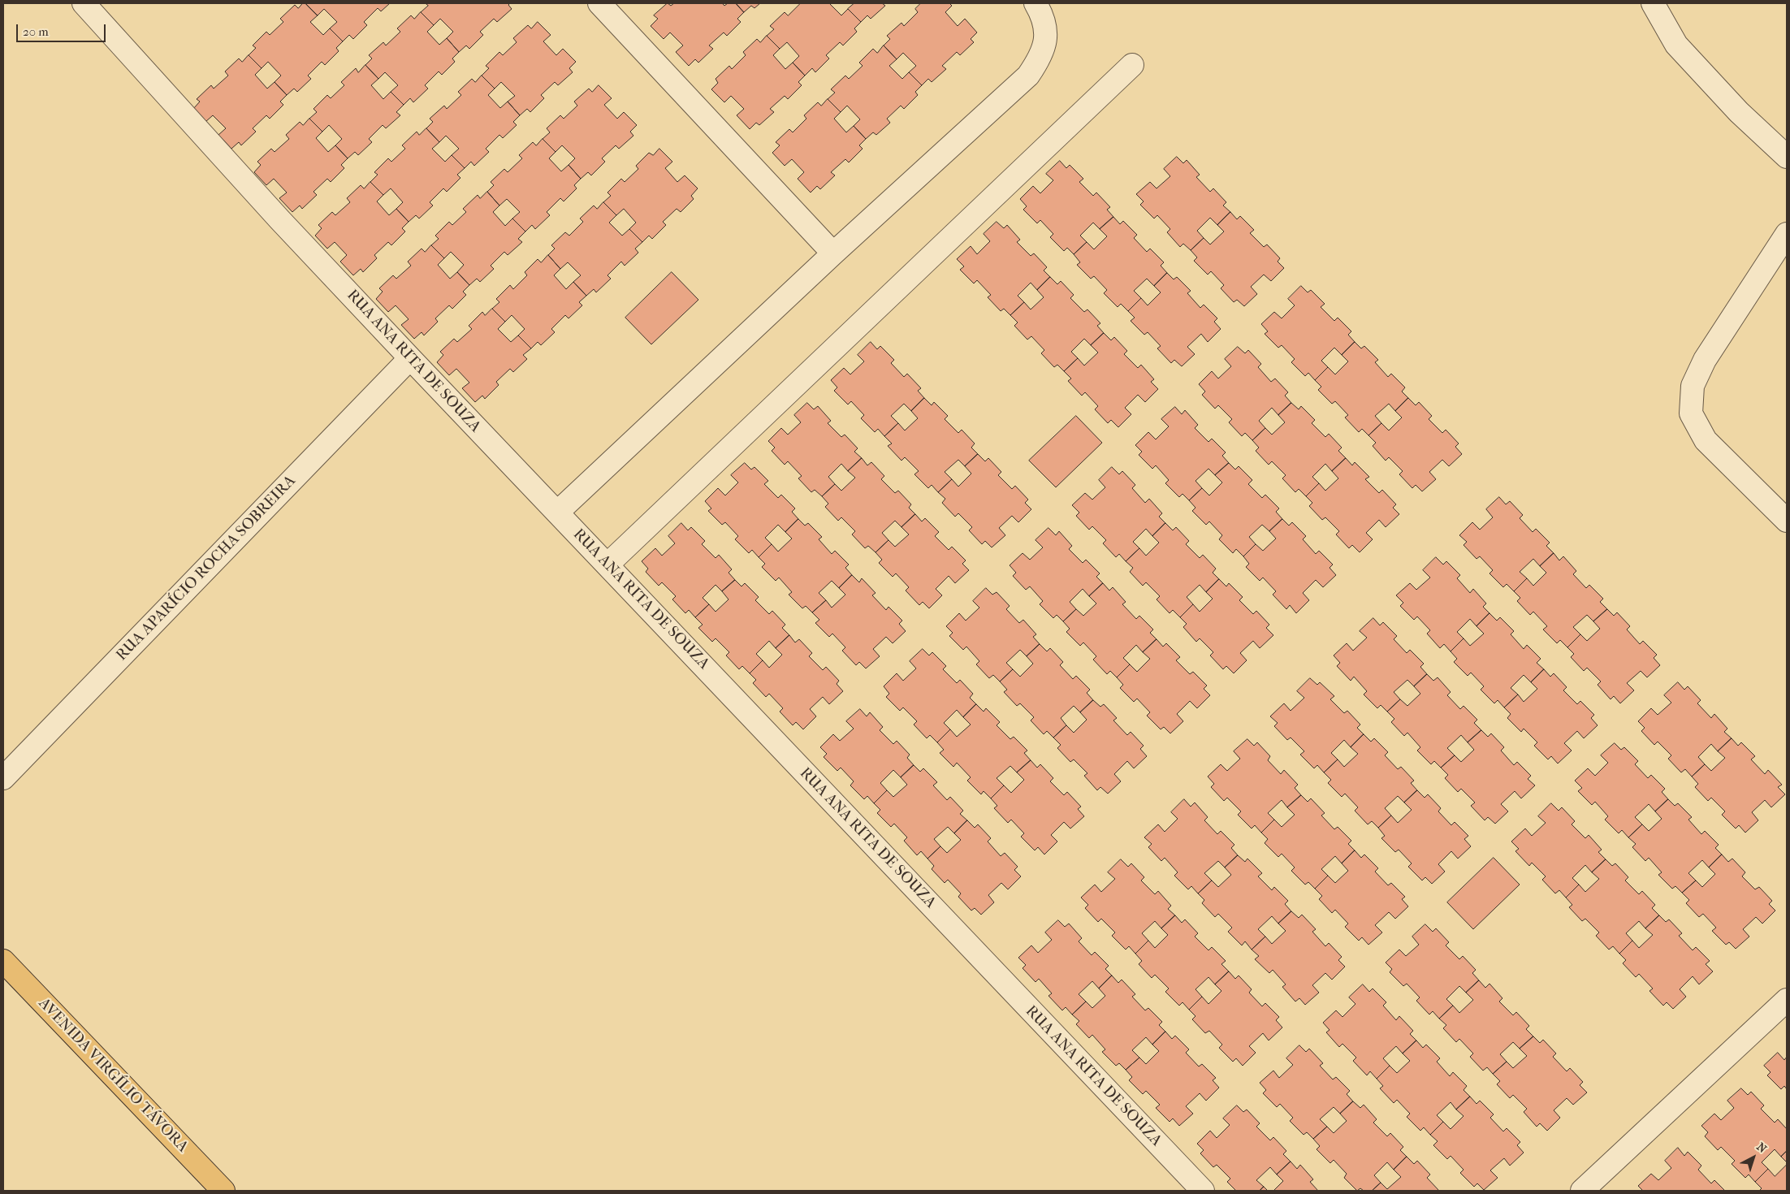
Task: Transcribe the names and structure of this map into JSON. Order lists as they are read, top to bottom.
{
  "streets": {
    "main road": ["AVENIDA VIRGÍLIO TÁVORA"],
    "street": ["RUA ANA RITA DE SOUZA", "RUA APARÍCIO ROCHA SOBREIRA"]
  },
  "crossings": [
    ["RUA ANA RITA DE SOUZA", "RUA APARÍCIO ROCHA SOBREIRA"]
  ],
  "scale_bar": "20 m",
  "north": "top right"
}
